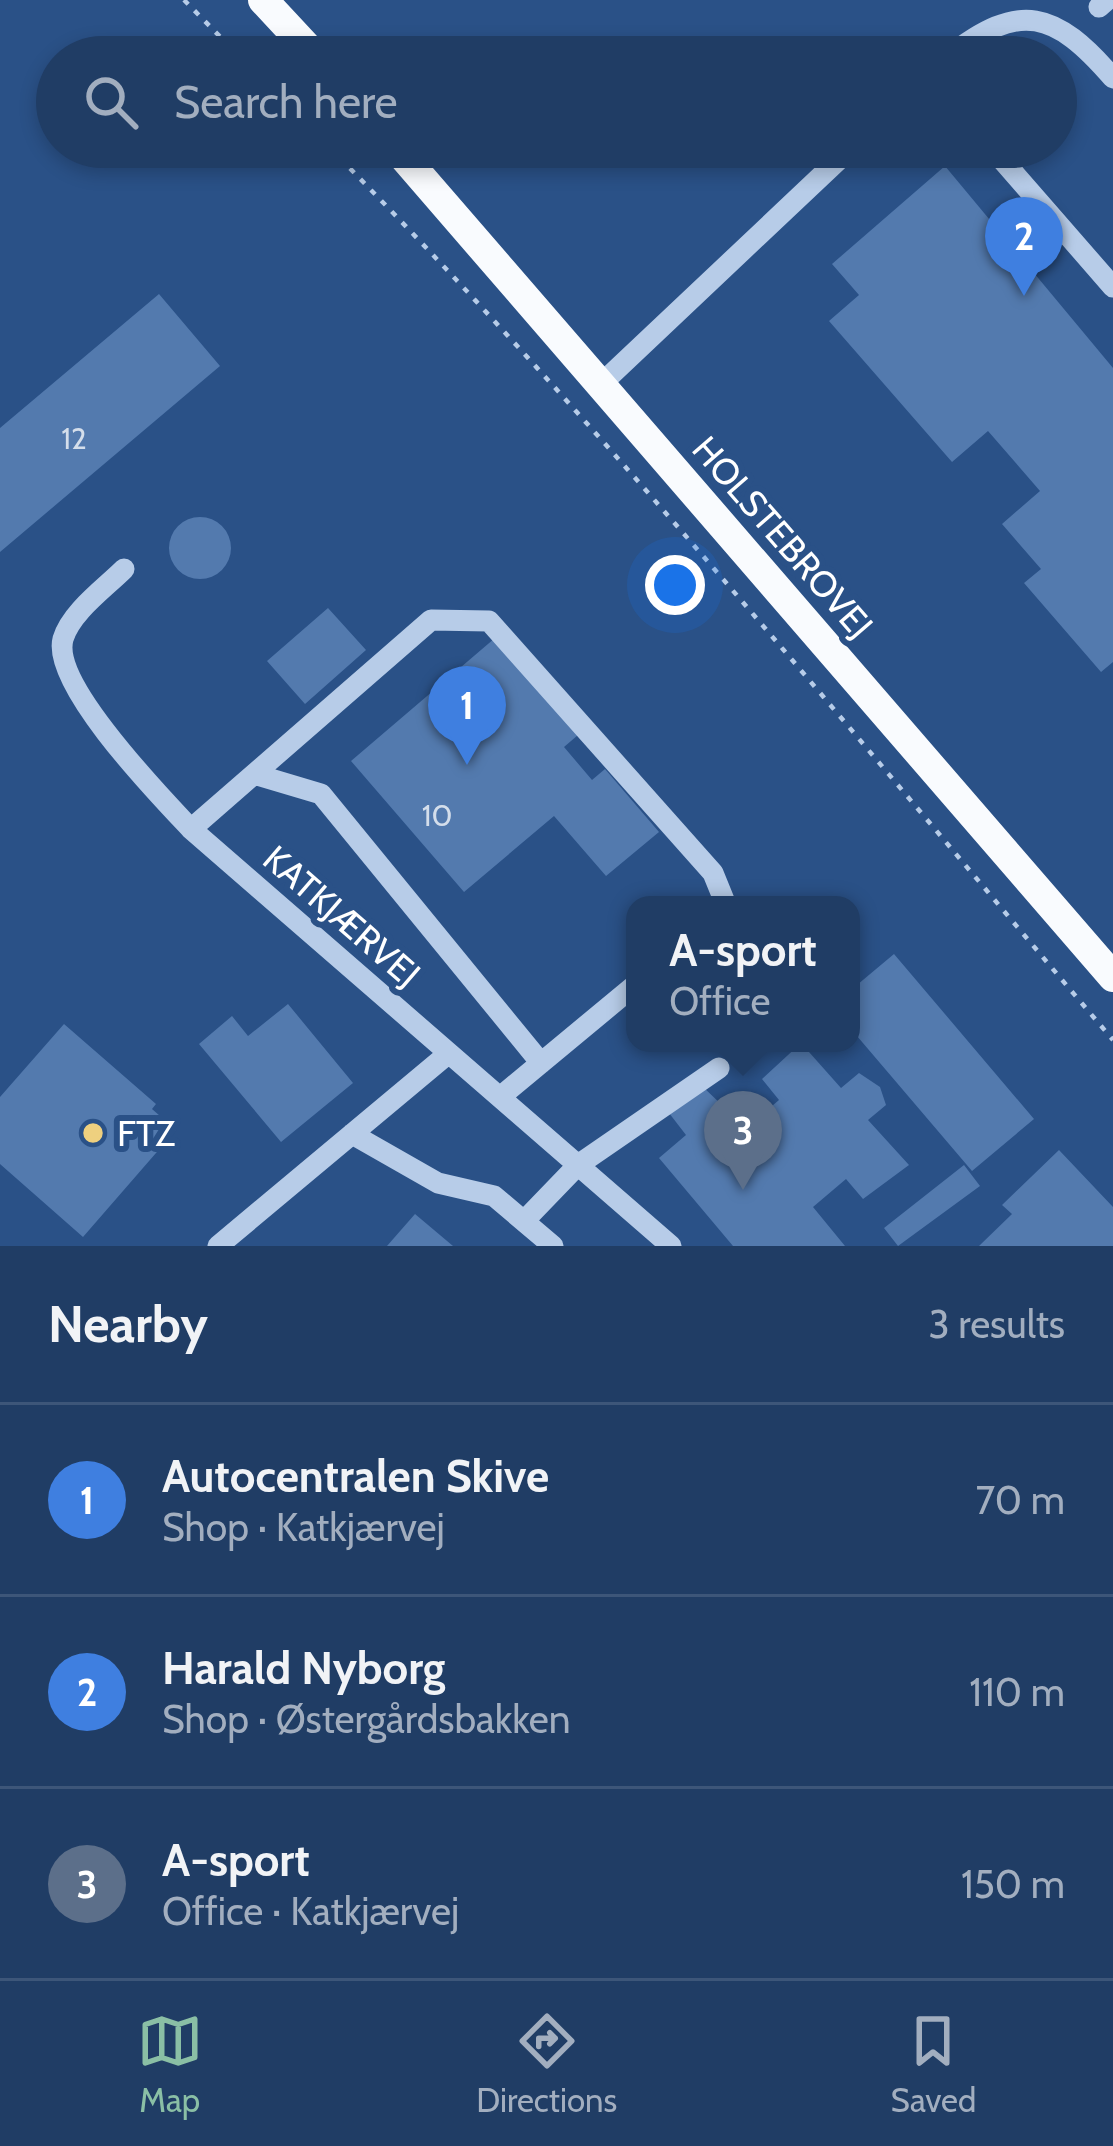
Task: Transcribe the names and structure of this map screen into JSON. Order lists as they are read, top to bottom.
{
  "streets": {
    "main road": ["HOLSTEBROVEJ"],
    "street": ["KATKJÆRVEJ"]
  },
  "places": ["FTZ"],
  "house_numbers": ["12", "10"],
  "page": {
    "search": "Search here",
    "pins": ["2", "1", "3"],
    "popup": ["A-sport", "Office"],
    "heading": ["Nearby", "3 results"],
    "list": [
      {
        "mark": "1",
        "name": "Autocentralen Skive",
        "note": "Shop · Katkjærvej",
        "value": "70 m"
      },
      {
        "mark": "2",
        "name": "Harald Nyborg",
        "note": "Shop · Østergårdsbakken",
        "value": "110 m"
      },
      {
        "mark": "3",
        "name": "A-sport",
        "note": "Office · Katkjærvej",
        "value": "150 m"
      }
    ],
    "nav": ["Map", "Directions", "Saved"]
  }
}
